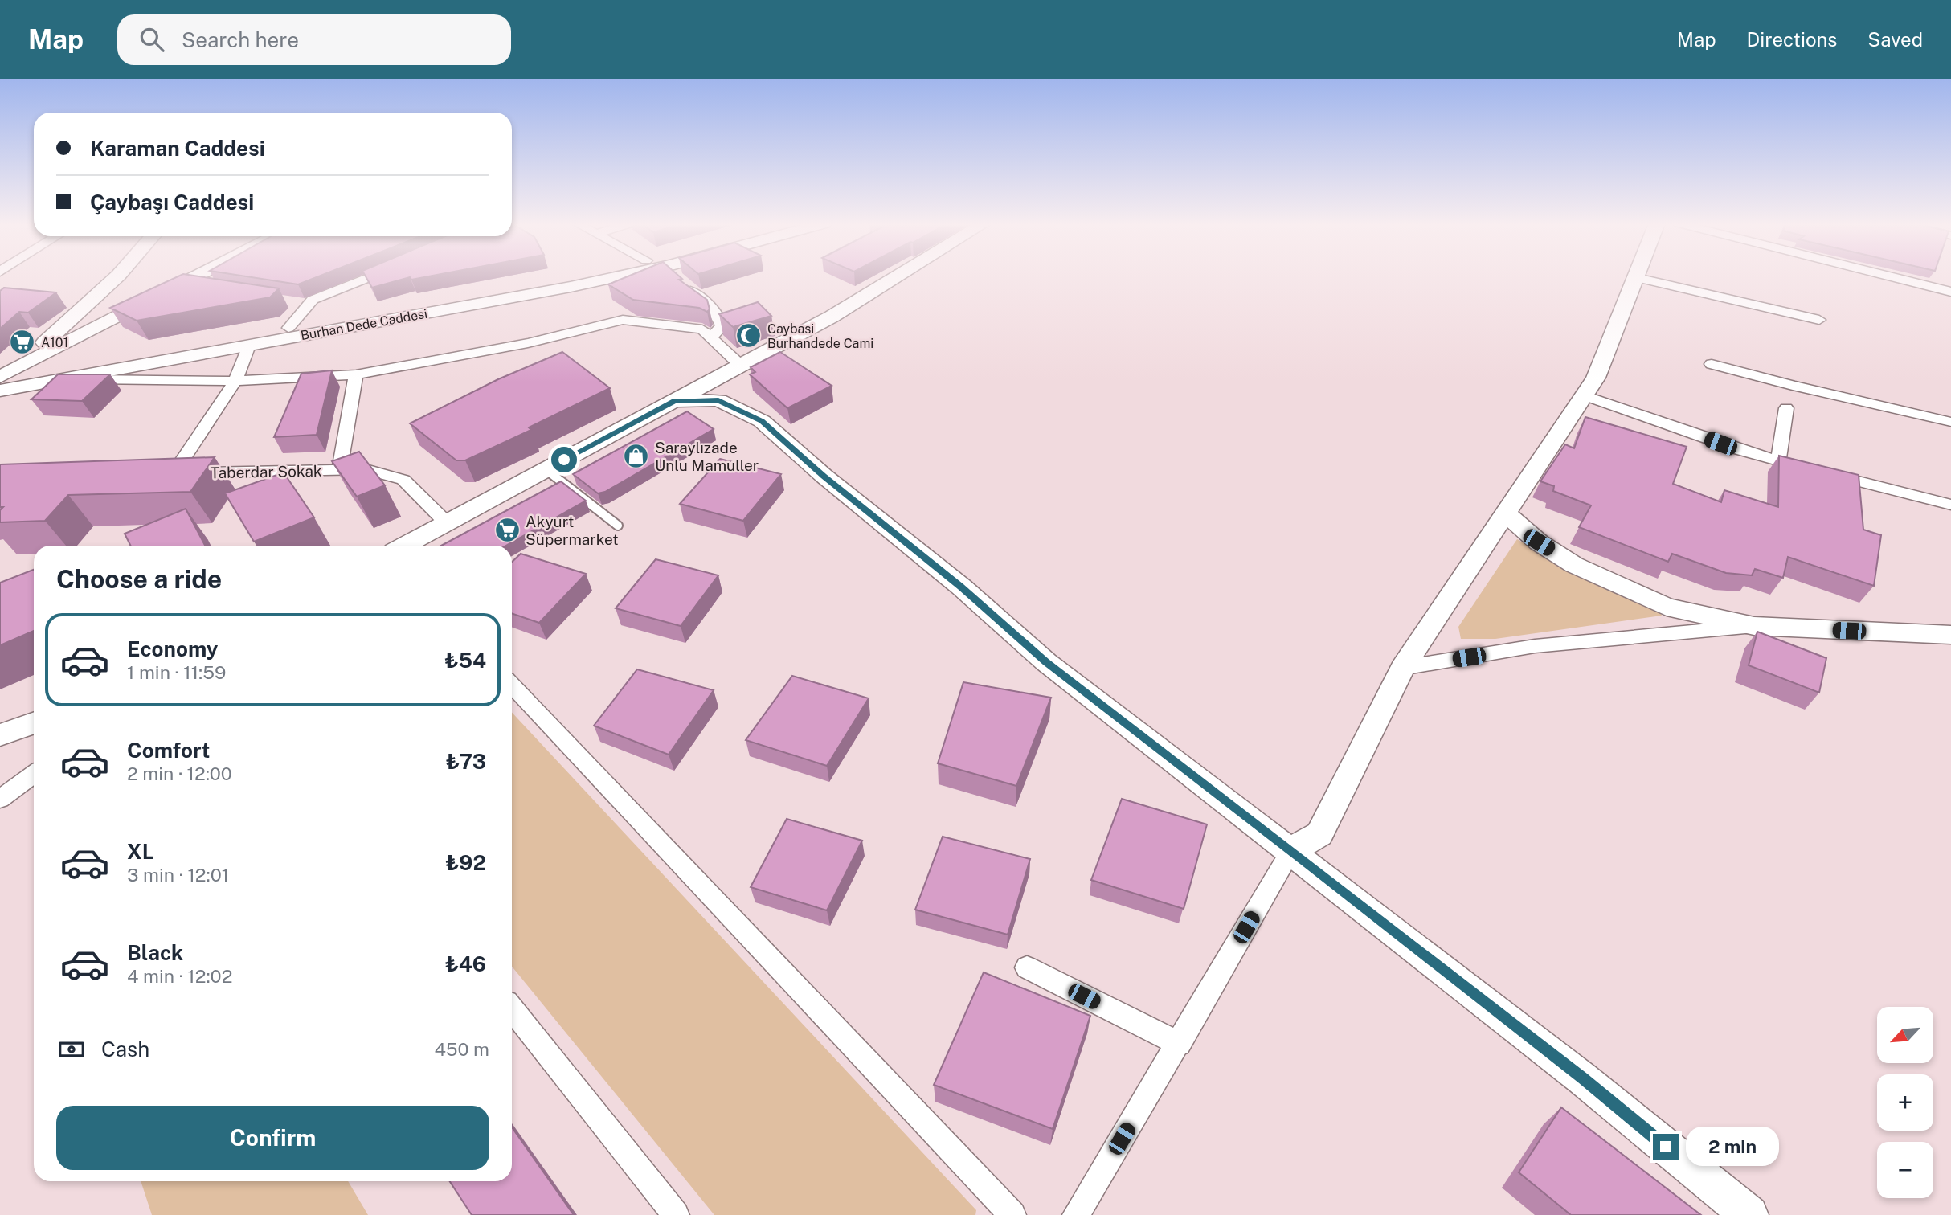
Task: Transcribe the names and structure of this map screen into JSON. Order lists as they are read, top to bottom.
{
  "streets": {
    "street": ["Burhan Dede Caddesi", "Taberdar Sokak"]
  },
  "places": {
    "mosque": ["Caybasi Burhandede Cami"],
    "supermarket": ["A101", "Akyurt Süpermarket"],
    "shop": ["Saraylızade Unlu Mamuller"]
  },
  "north": "bottom left",
  "page": {
    "header": "Map",
    "search": "Search here",
    "nav": ["Map", "Directions", "Saved"],
    "banner": ["Karaman Caddesi", "Çaybaşı Caddesi"],
    "heading": "Choose a ride",
    "list": [
      {
        "name": "Economy",
        "note": "1 min · 11:59",
        "value": "₺54"
      },
      {
        "name": "Comfort",
        "note": "2 min · 12:00",
        "value": "₺73"
      },
      {
        "name": "XL",
        "note": "3 min · 12:01",
        "value": "₺92"
      },
      {
        "name": "Black",
        "note": "4 min · 12:02",
        "value": "₺46"
      }
    ],
    "map_buttons": ["+", "−"],
    "pay": ["Cash", "450 m"],
    "buttons": "Confirm",
    "bubble": "2 min"
  }
}
